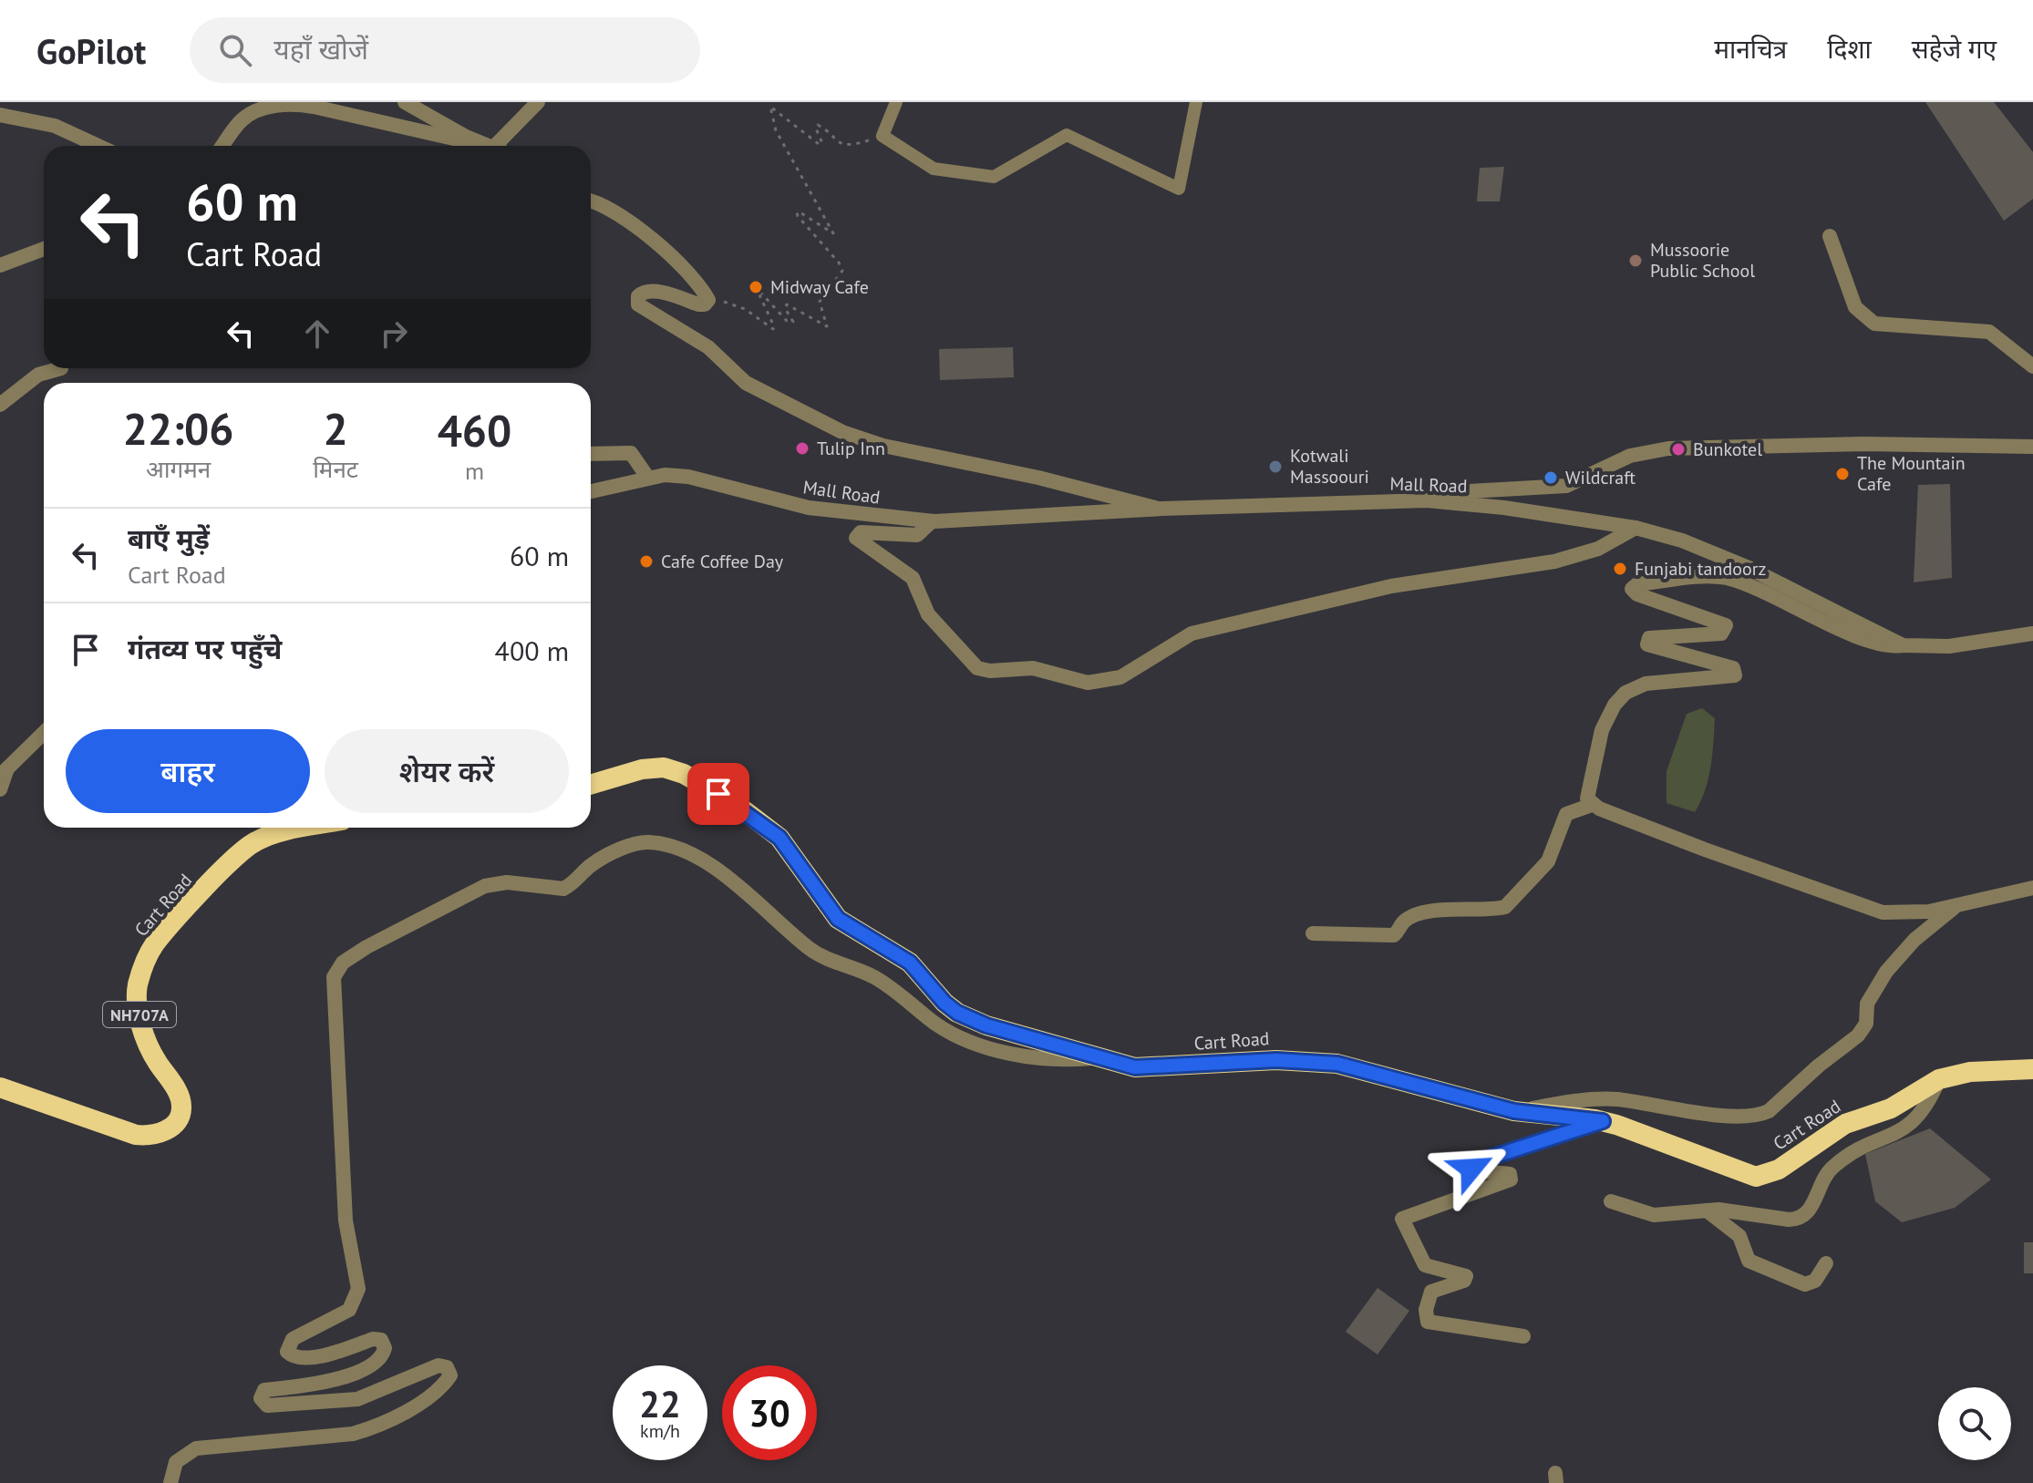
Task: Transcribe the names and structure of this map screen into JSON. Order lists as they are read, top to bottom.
{
  "streets": {
    "highway": ["Cart Road", "NH707A"],
    "street": ["Mall Road"]
  },
  "places": [
    "Mussoorie Public School",
    "Midway Cafe",
    "Tulip Inn",
    "Bunkotel",
    "Kotwali Massoouri",
    "The Mountain Cafe",
    "Wildcraft",
    "Cafe Coffee Day",
    "Funjabi tandoorz"
  ],
  "page": {
    "header": "GoPilot",
    "search": "यहाँ खोजें",
    "nav": ["मानचित्र", "दिशा", "सहेजे गए"],
    "turn": ["60 m", "Cart Road"],
    "eta": [
      "22:06",
      "आगमन",
      "2",
      "मिनट",
      "460",
      "m"
    ],
    "list": [
      {
        "name": "बाएँ मुड़ें",
        "note": "Cart Road",
        "value": "60 m"
      },
      {
        "name": "गंतव्य पर पहुँचे",
        "value": "400 m"
      }
    ],
    "buttons": ["बाहर", "शेयर करें"],
    "speed": "22 km/h",
    "limit": "30"
  }
}
